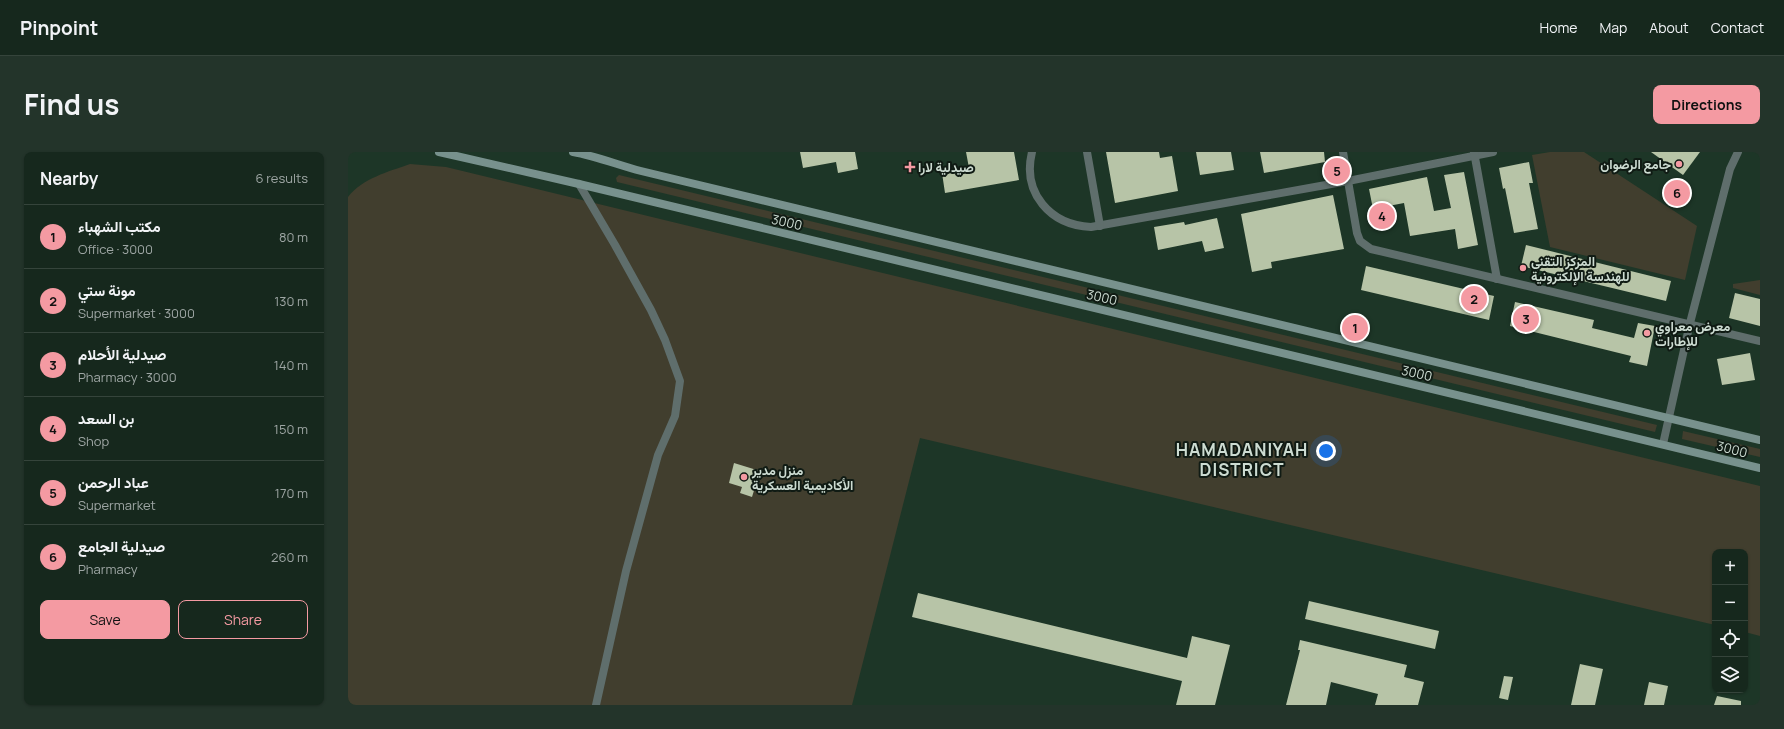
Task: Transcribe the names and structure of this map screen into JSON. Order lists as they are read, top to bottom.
{
  "streets": {
    "street": ["3000"]
  },
  "districts": ["HAMADANIYAH DISTRICT"],
  "places": {
    "other": [
      "جامع الرضوان",
      "المركز التقني للهندسة الإلكترونية",
      "معرض معراوي للإطارات",
      "منزل مدير الأكاديمية العسكرية"
    ],
    "health": ["صيدلية لارا"]
  },
  "page": {
    "header": "Pinpoint",
    "nav": [
      "Home",
      "Map",
      "About",
      "Contact"
    ],
    "title": "Find us",
    "buttons": [
      "Directions",
      ["Save", "Share"]
    ],
    "heading": ["Nearby", "6 results"],
    "pins": [
      "5",
      "6",
      "4",
      "2",
      "3",
      "1"
    ],
    "list": [
      {
        "mark": "1",
        "name": "مكتب الشهباء",
        "note": "Office · 3000",
        "value": "80 m"
      },
      {
        "mark": "2",
        "name": "مونة ستي",
        "note": "Supermarket · 3000",
        "value": "130 m"
      },
      {
        "mark": "3",
        "name": "صيدلية الأحلام",
        "note": "Pharmacy · 3000",
        "value": "140 m"
      },
      {
        "mark": "4",
        "name": "بن السعد",
        "note": "Shop",
        "value": "150 m"
      },
      {
        "mark": "5",
        "name": "عباد الرحمن",
        "note": "Supermarket",
        "value": "170 m"
      },
      {
        "mark": "6",
        "name": "صيدلية الجامع",
        "note": "Pharmacy",
        "value": "260 m"
      }
    ],
    "map_buttons": ["+", "−"]
  }
}
